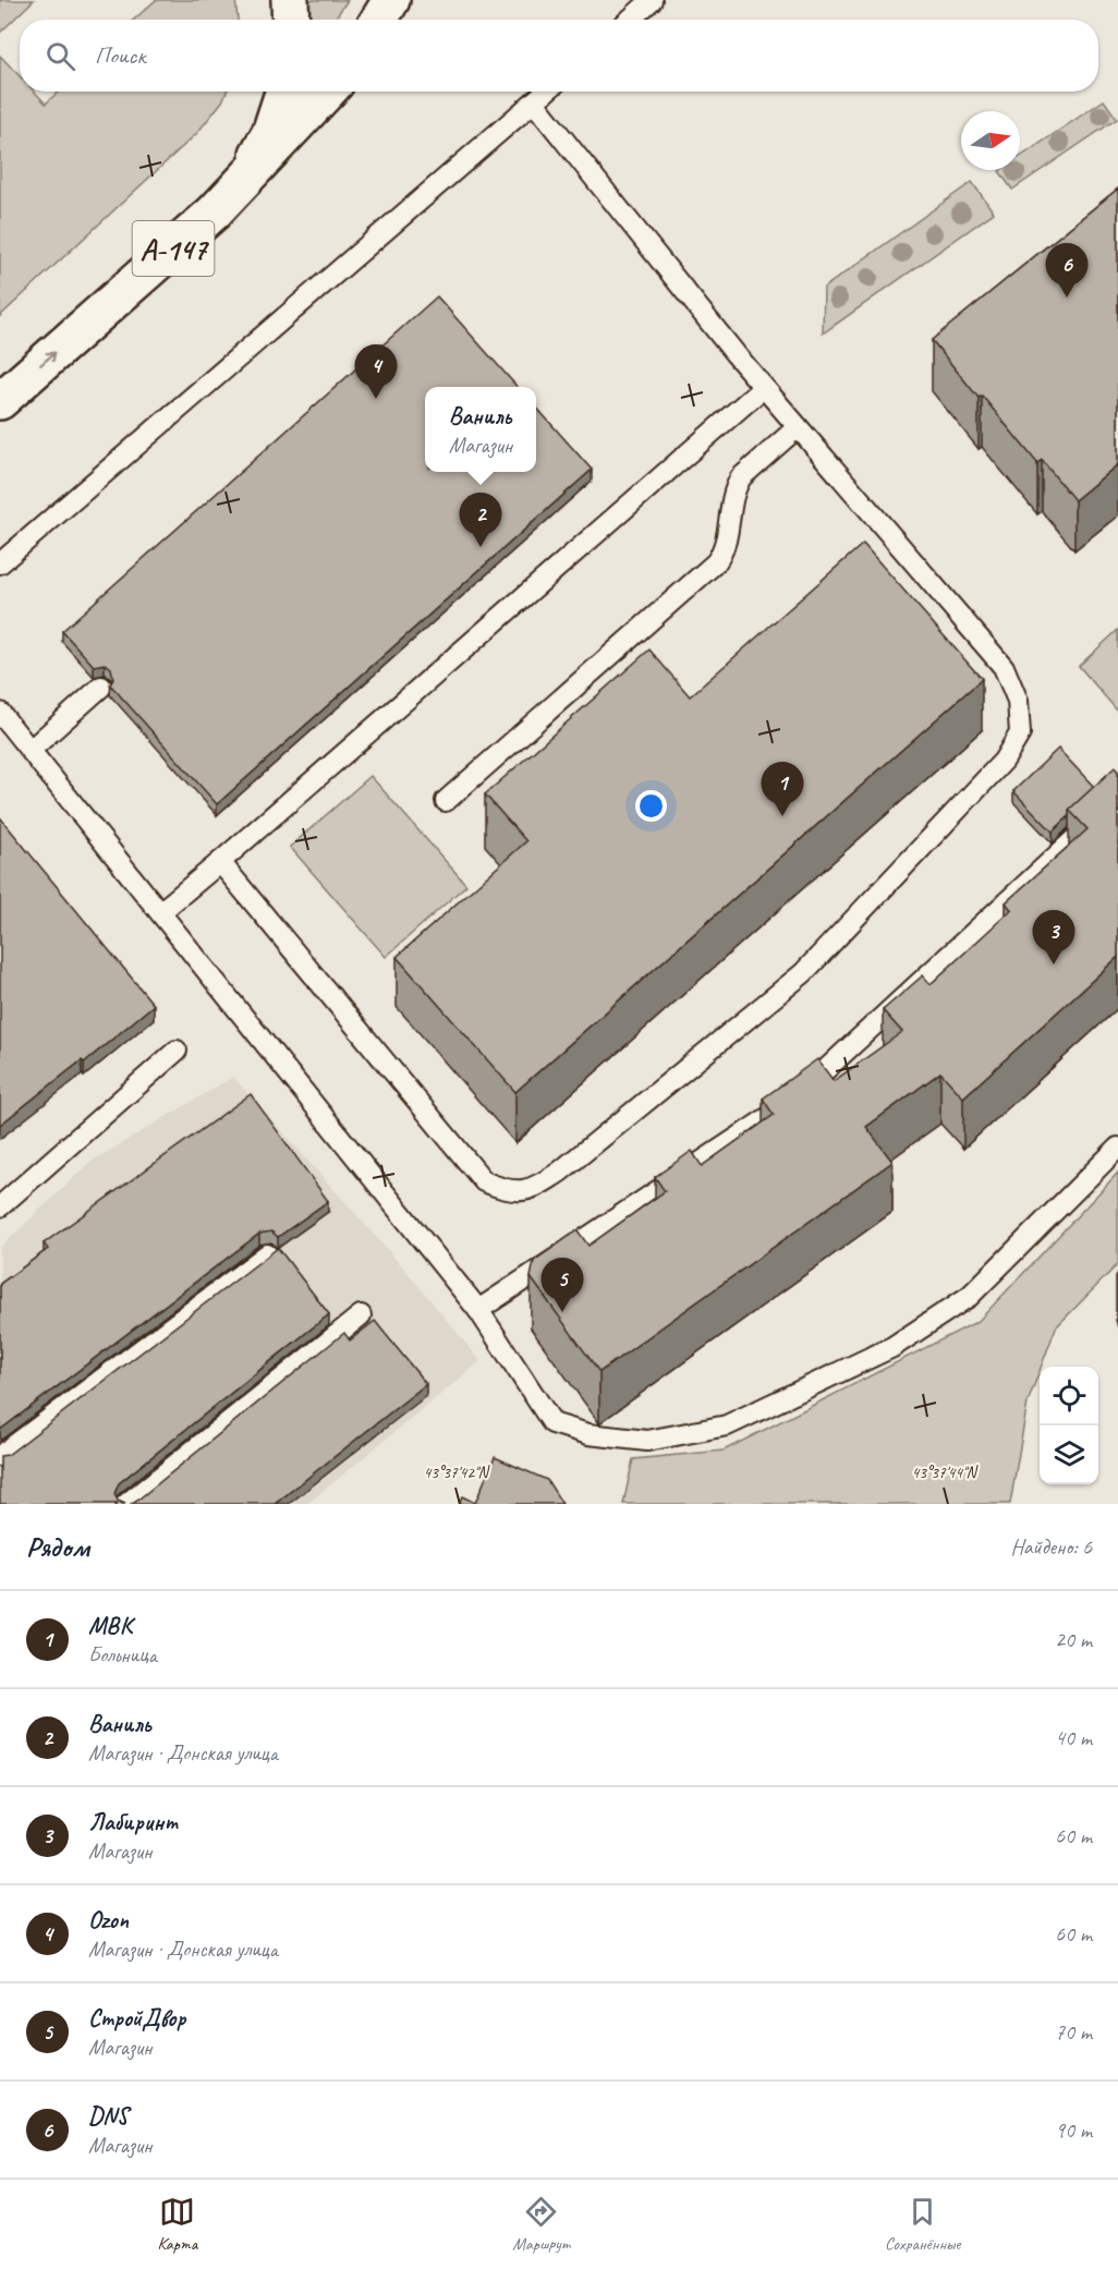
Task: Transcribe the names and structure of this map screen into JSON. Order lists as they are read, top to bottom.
{
  "streets": {
    "main road": ["А-147"]
  },
  "north": "right",
  "page": {
    "search": "Поиск",
    "pins": [
      "6",
      "4",
      "2",
      "1",
      "3",
      "5"
    ],
    "popup": ["Ваниль", "Магазин"],
    "heading": ["Рядом", "Найдено: 6"],
    "list": [
      {
        "mark": "1",
        "name": "МВК",
        "note": "Больница",
        "value": "20 m"
      },
      {
        "mark": "2",
        "name": "Ваниль",
        "note": "Магазин · Донская улица",
        "value": "40 m"
      },
      {
        "mark": "3",
        "name": "Лабиринт",
        "note": "Магазин",
        "value": "60 m"
      },
      {
        "mark": "4",
        "name": "Ozon",
        "note": "Магазин · Донская улица",
        "value": "60 m"
      },
      {
        "mark": "5",
        "name": "СтройДвор",
        "note": "Магазин",
        "value": "70 m"
      },
      {
        "mark": "6",
        "name": "DNS",
        "note": "Магазин",
        "value": "90 m"
      }
    ],
    "nav": ["Карта", "Маршрут", "Сохранённые"]
  },
  "coordinates": ["43°37'42\"N", "43°37'44\"N"]
}
